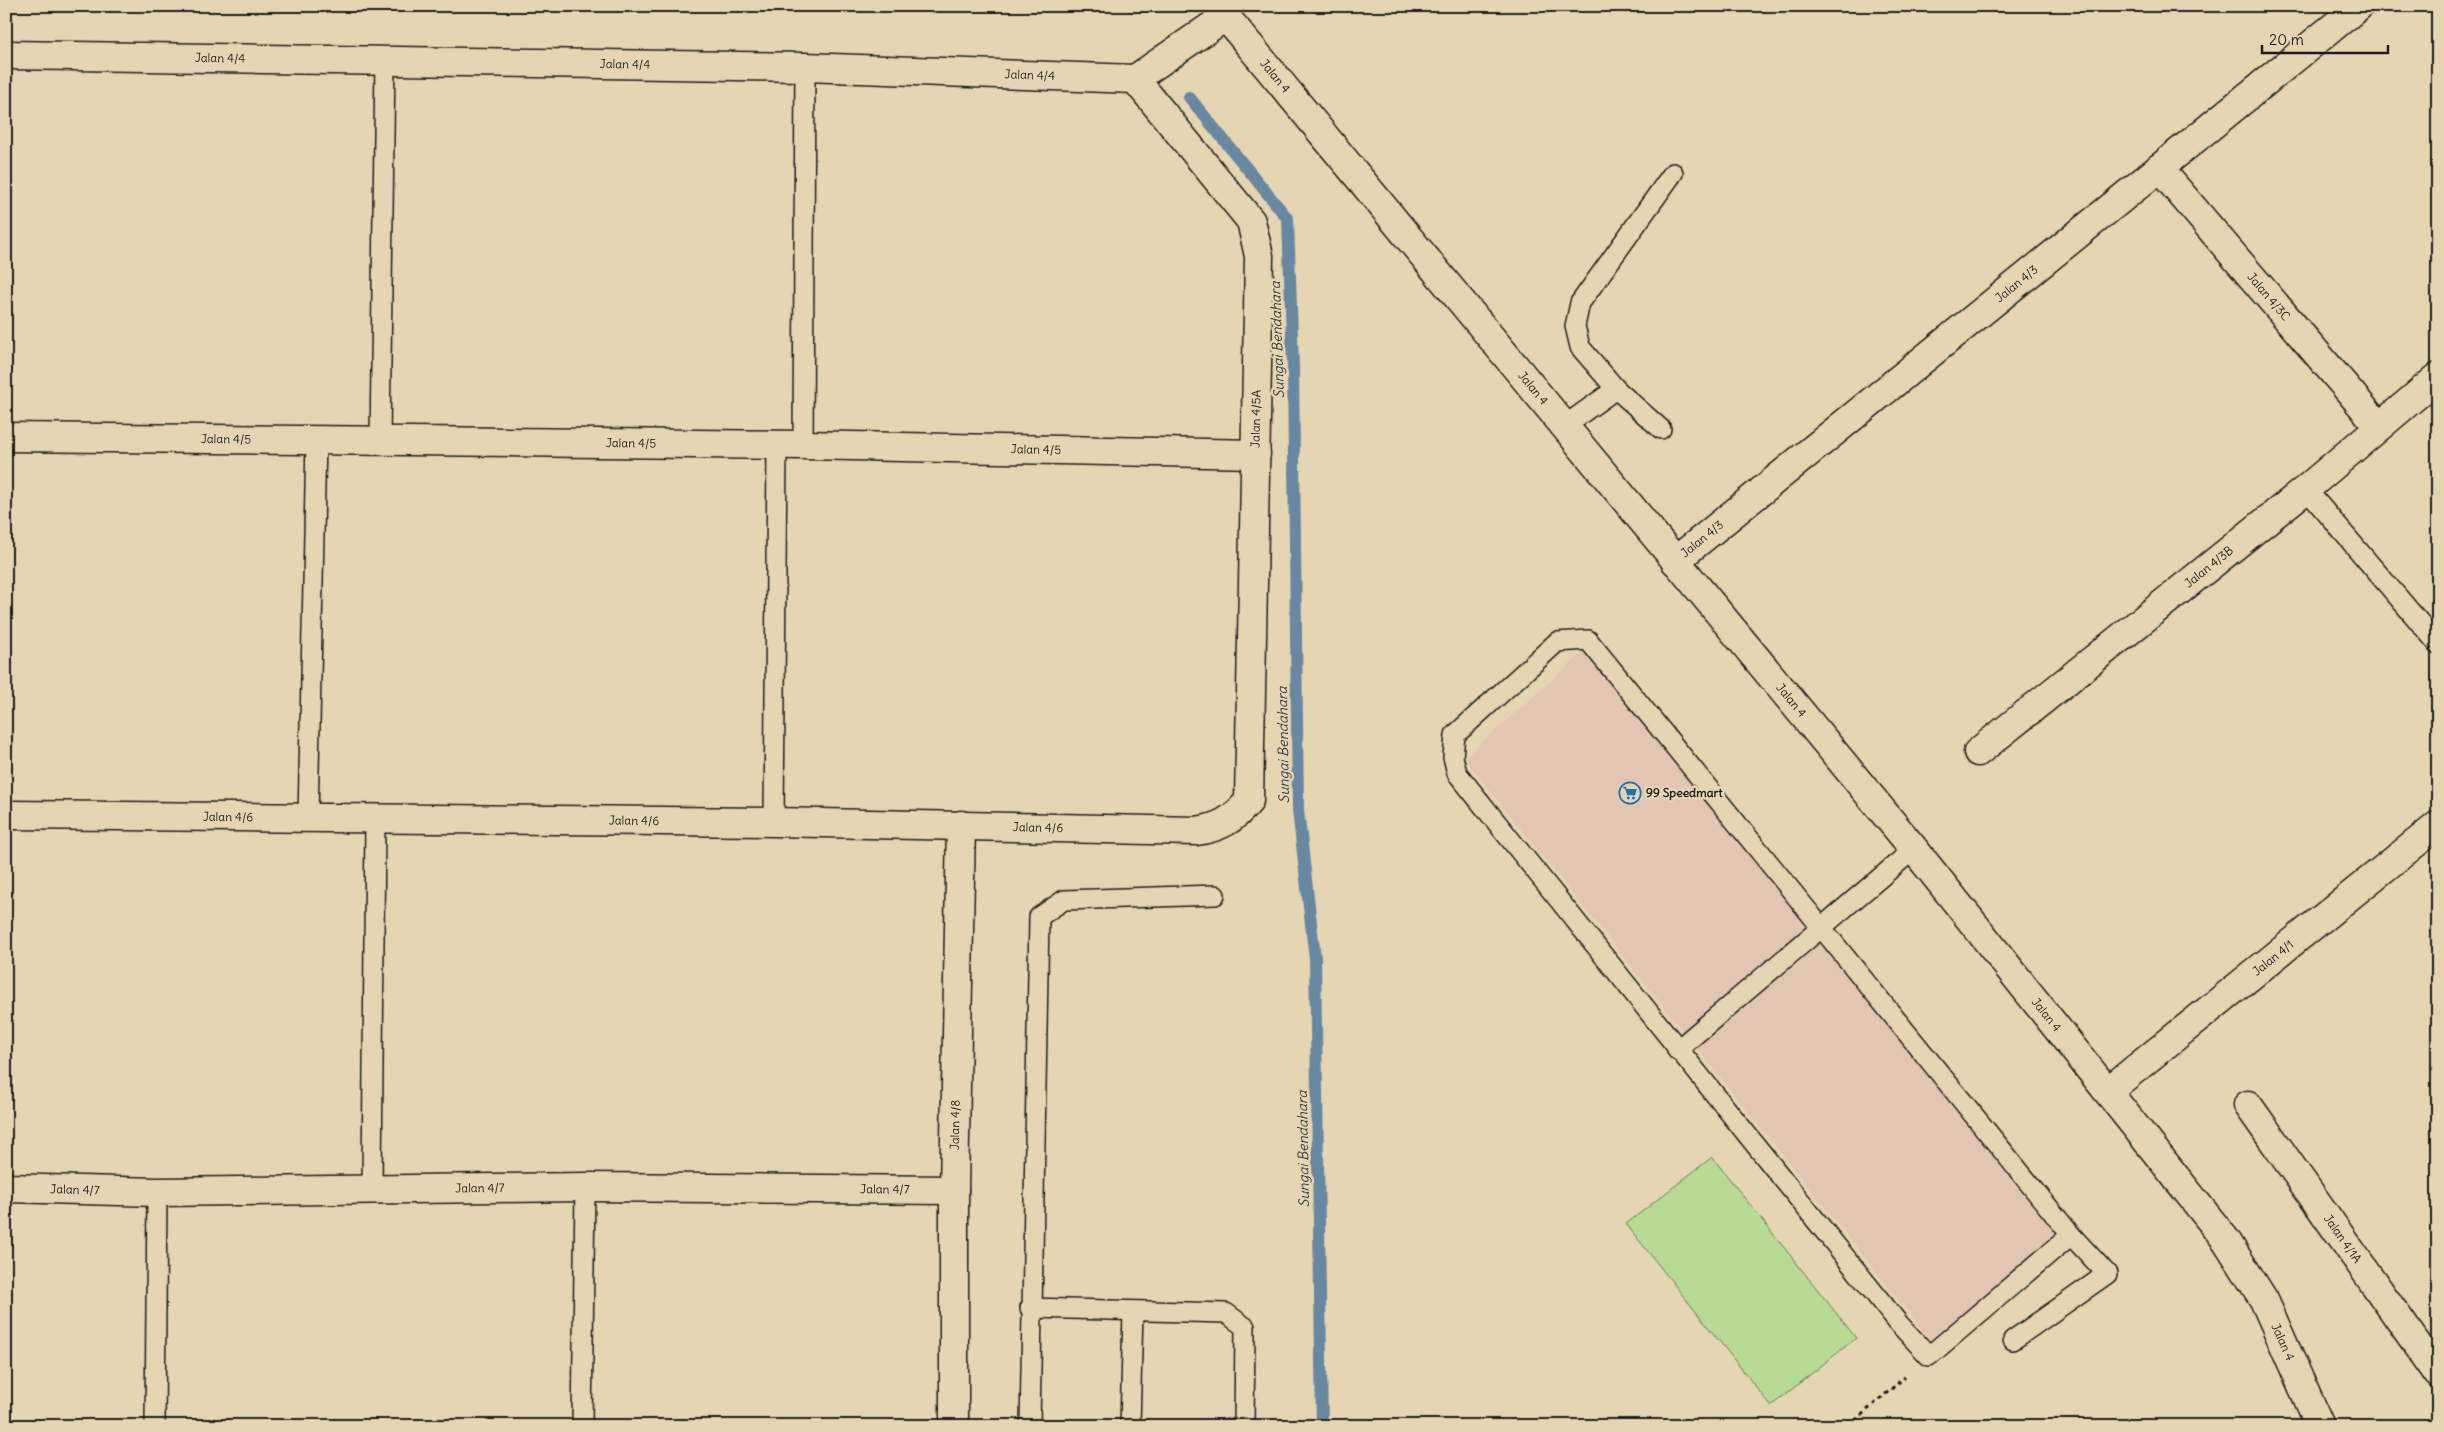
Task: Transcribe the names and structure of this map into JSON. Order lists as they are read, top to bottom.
{
  "streets": {
    "street": [
      "Jalan 4/4",
      "Jalan 4",
      "Jalan 4/3",
      "Jalan 4/3C",
      "Jalan 4/5A",
      "Jalan 4/5",
      "Jalan 4/3B",
      "Jalan 4/6",
      "Jalan 4/1",
      "Jalan 4/8",
      "Jalan 4/7",
      "Jalan 4/1A"
    ]
  },
  "crossings": [
    ["Jalan 4/4", "Jalan 4/5A"],
    ["Jalan 4", "Jalan 4/3"],
    ["Jalan 4", "Jalan 4/1"],
    ["Jalan 4/3", "Jalan 4/3C"],
    ["Jalan 4/3C", "Jalan 4/3B"],
    ["Jalan 4/5A", "Jalan 4/5"],
    ["Jalan 4/5A", "Jalan 4/6"],
    ["Jalan 4/6", "Jalan 4/8"],
    ["Jalan 4/8", "Jalan 4/7"]
  ],
  "water": ["Sungai Bendahara"],
  "places": {
    "supermarket": ["99 Speedmart"]
  },
  "scale_bar": "20 m"
}
